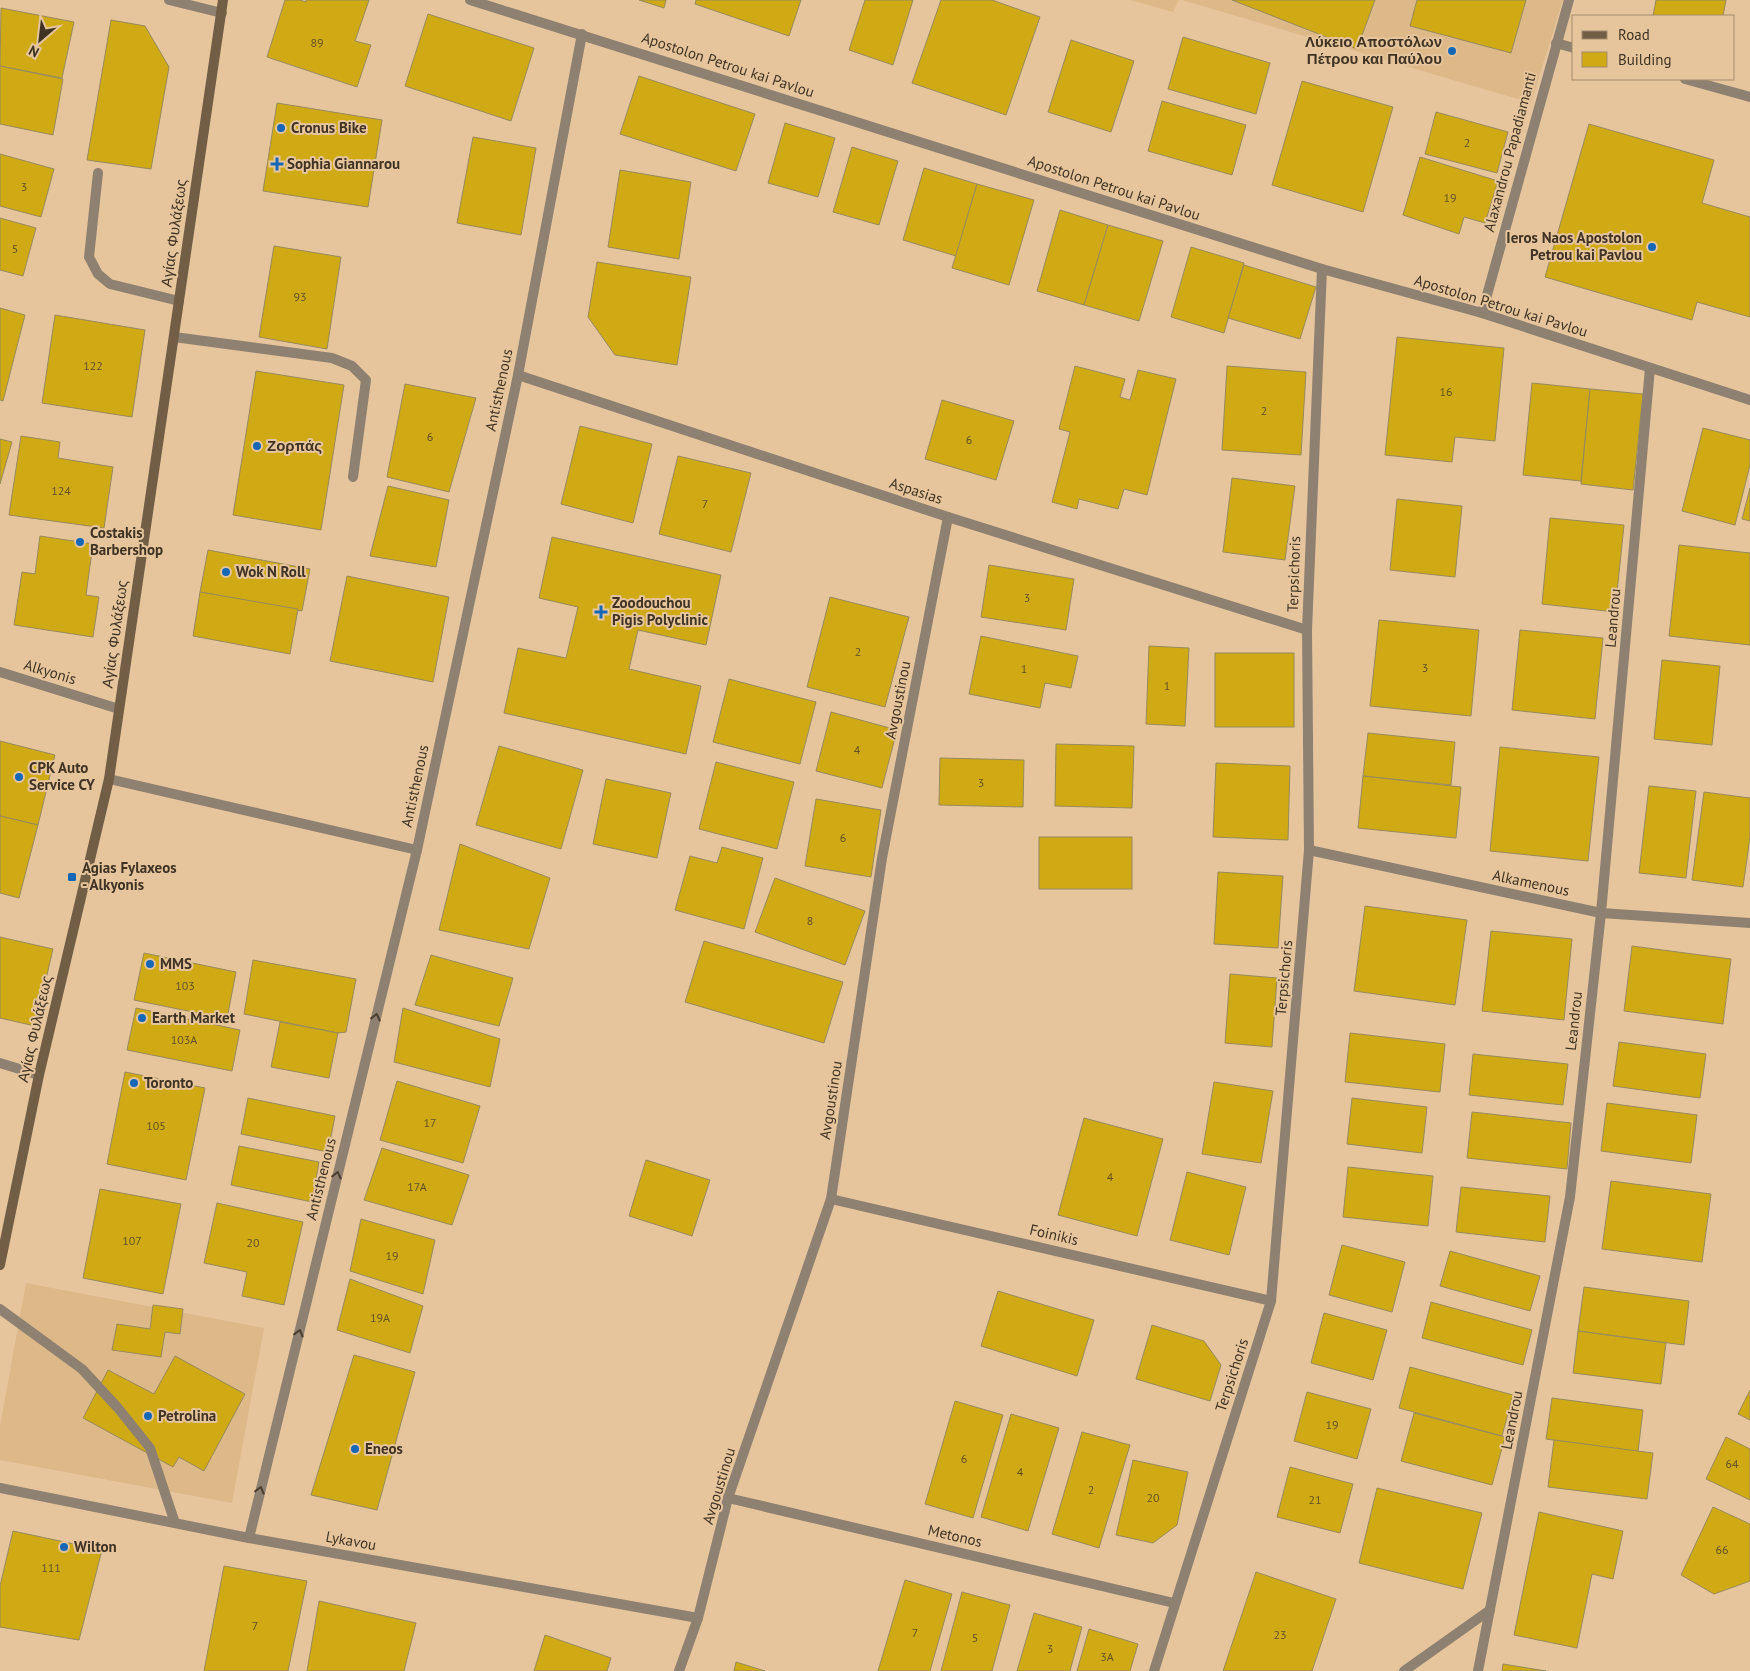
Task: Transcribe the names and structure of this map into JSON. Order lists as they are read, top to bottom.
{
  "streets": {
    "main road": ["Αγίας Φυλάξεως"],
    "street": [
      "Apostolon Petrou kai Pavlou",
      "Alaxandrou Papadiamanti",
      "Antisthenous",
      "Aspasias",
      "Terpsichoris",
      "Leandrou",
      "Alkyonis",
      "Avgoustinou",
      "Alkamenous",
      "Foinikis",
      "Metonos",
      "Lykavou"
    ]
  },
  "crossings": [
    ["Apostolon Petrou kai Pavlou", "Alaxandrou Papadiamanti"],
    ["Apostolon Petrou kai Pavlou", "Antisthenous"],
    ["Apostolon Petrou kai Pavlou", "Terpsichoris"],
    ["Apostolon Petrou kai Pavlou", "Leandrou"],
    ["Αγίας Φυλάξεως", "Alkyonis"],
    ["Antisthenous", "Aspasias"],
    ["Antisthenous", "Lykavou"],
    ["Aspasias", "Terpsichoris"],
    ["Aspasias", "Avgoustinou"],
    ["Terpsichoris", "Alkamenous"],
    ["Terpsichoris", "Foinikis"],
    ["Terpsichoris", "Metonos"],
    ["Leandrou", "Alkamenous"],
    ["Avgoustinou", "Foinikis"],
    ["Avgoustinou", "Metonos"],
    ["Avgoustinou", "Lykavou"]
  ],
  "one_way": ["Antisthenous"],
  "places": {
    "other": [
      "Λύκειο Αποστόλων Πέτρου και Παύλου",
      "Cronus Bike",
      "Ieros Naos Apostolon Petrou kai Pavlou",
      "Ζορπάς",
      "Costakis Barbershop",
      "Wok N Roll",
      "CPK Auto Service CY",
      "MMS",
      "Earth Market",
      "Toronto",
      "Petrolina",
      "Eneos",
      "Wilton"
    ],
    "health": ["Sophia Giannarou", "Zoodouchou Pigis Polyclinic"],
    "transit": ["Agias Fylaxeos - Alkyonis"]
  },
  "house_numbers": [
    "89",
    "2",
    "3",
    "19",
    "5",
    "93",
    "122",
    "16",
    "2",
    "6",
    "6",
    "124",
    "7",
    "3",
    "2",
    "3",
    "1",
    "1",
    "4",
    "3",
    "6",
    "8",
    "103",
    "103A",
    "17",
    "105",
    "4",
    "17A",
    "107",
    "20",
    "19",
    "19A",
    "19",
    "6",
    "64",
    "4",
    "2",
    "20",
    "21",
    "66",
    "111",
    "7",
    "7",
    "23",
    "5",
    "3",
    "3A"
  ],
  "legend": ["Road", "Building"],
  "north": "bottom left"
}
